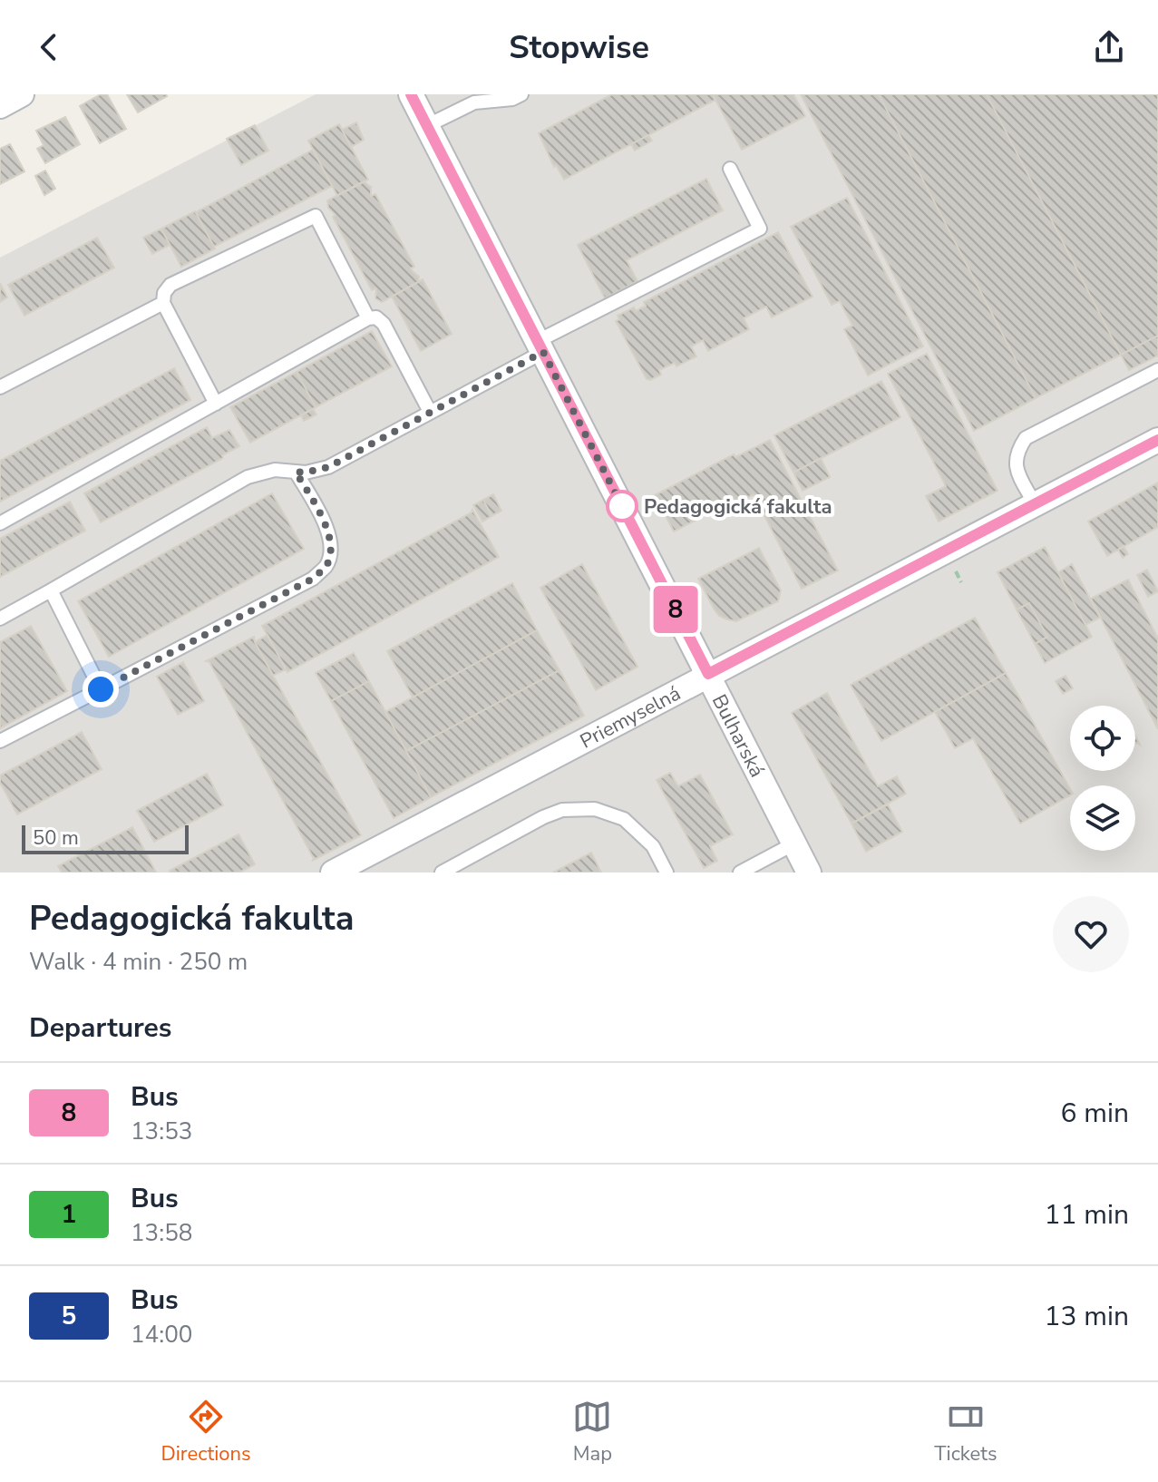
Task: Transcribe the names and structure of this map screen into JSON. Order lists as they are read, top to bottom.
{
  "streets": {
    "street": ["Priemyselná", "Bulharská"]
  },
  "crossings": [
    ["Priemyselná", "Bulharská"]
  ],
  "places": ["Pedagogická fakulta"],
  "lines": ["bus line 8"],
  "scale_bar": "50 m",
  "page": {
    "header": "Stopwise",
    "on_map": "8",
    "scale": "50 m",
    "heading": [
      ["Pedagogická fakulta", "Walk · 4 min · 250 m"],
      "Departures"
    ],
    "list": [
      {
        "mark": "8",
        "name": "Bus",
        "note": "13:53",
        "value": "6 min"
      },
      {
        "mark": "1",
        "name": "Bus",
        "note": "13:58",
        "value": "11 min"
      },
      {
        "mark": "5",
        "name": "Bus",
        "note": "14:00",
        "value": "13 min"
      }
    ],
    "tabs": ["Directions", "Map", "Tickets"]
  }
}
